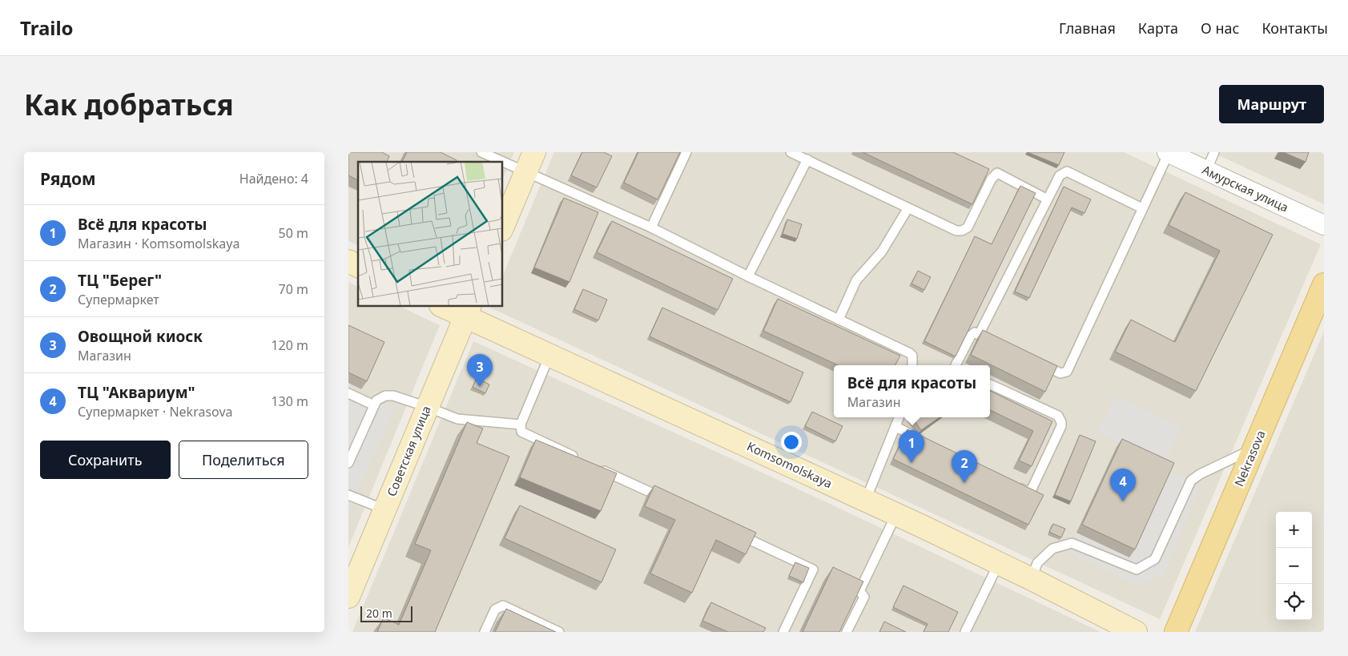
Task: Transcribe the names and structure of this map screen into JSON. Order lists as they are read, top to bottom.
{
  "streets": {
    "main road": ["Советская улица", "Nekrasova", "Komsomolskaya"],
    "street": ["Амурская улица"]
  },
  "crossings": [
    ["Советская улица", "Komsomolskaya"]
  ],
  "scale_bar": "20 m",
  "page": {
    "header": "Trailo",
    "nav": [
      "Главная",
      "Карта",
      "О нас",
      "Контакты"
    ],
    "buttons": [
      "Маршрут",
      ["Сохранить", "Поделиться"]
    ],
    "title": "Как добраться",
    "heading": ["Рядом", "Найдено: 4"],
    "list": [
      {
        "mark": "1",
        "name": "Всё для красоты",
        "note": "Магазин · Komsomolskaya",
        "value": "50 m"
      },
      {
        "mark": "2",
        "name": "ТЦ \"Берег\"",
        "note": "Супермаркет",
        "value": "70 m"
      },
      {
        "mark": "3",
        "name": "Овощной киоск",
        "note": "Магазин",
        "value": "120 m"
      },
      {
        "mark": "4",
        "name": "ТЦ \"Аквариум\"",
        "note": "Супермаркет · Nekrasova",
        "value": "130 m"
      }
    ],
    "pins": [
      "3",
      "1",
      "2",
      "4"
    ],
    "popup": ["Всё для красоты", "Магазин"],
    "map_buttons": ["+", "−"],
    "scale": "20 m"
  }
}
